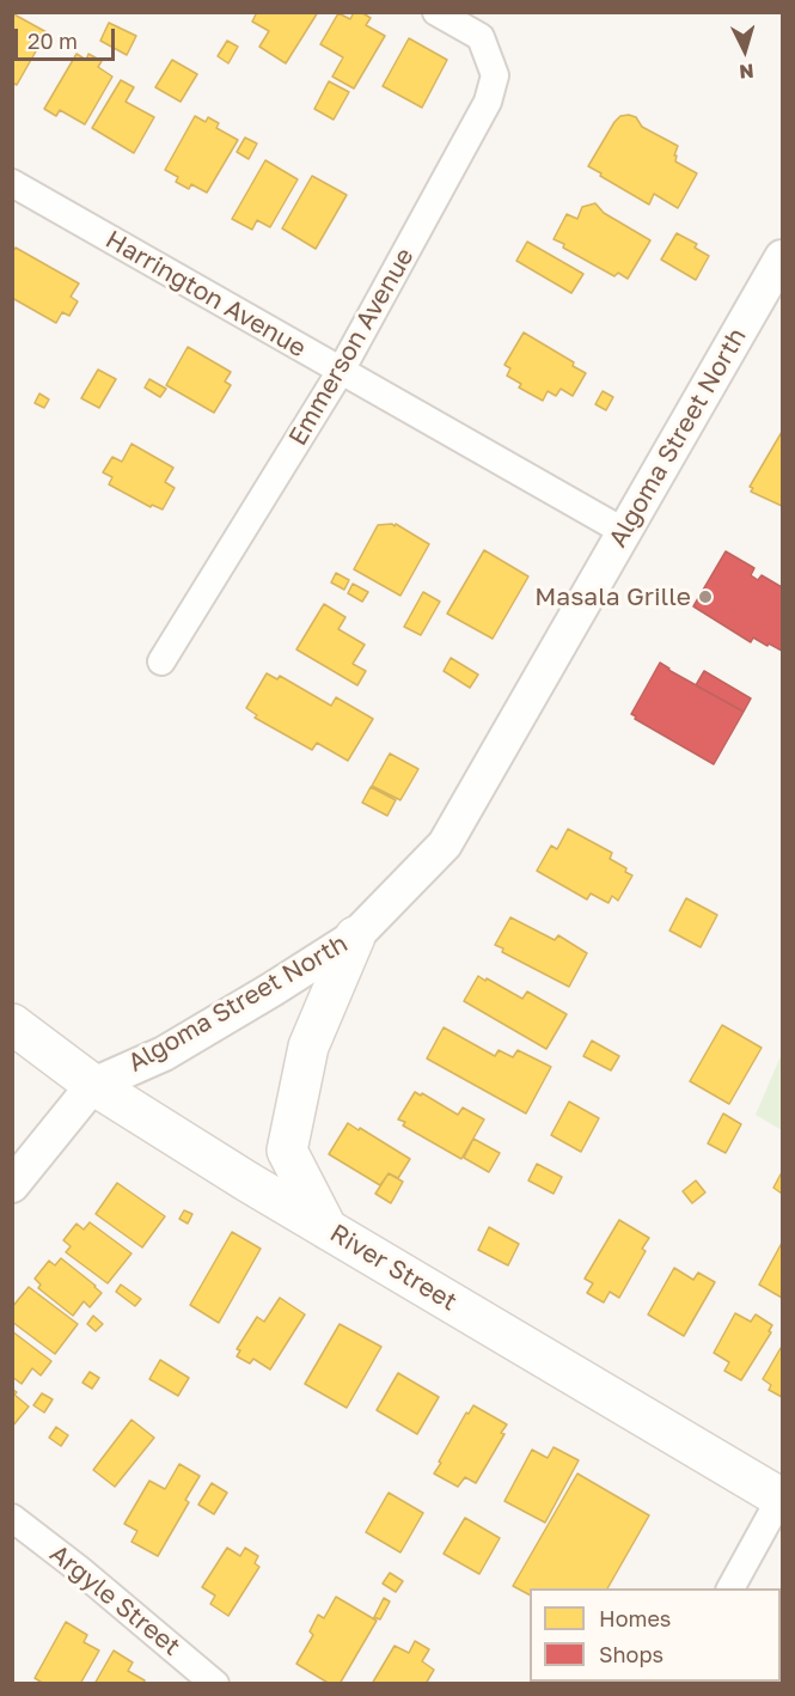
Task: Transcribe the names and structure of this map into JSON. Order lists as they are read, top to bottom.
{
  "streets": {
    "main road": ["River Street"],
    "street": [
      "Harrington Avenue",
      "Emmerson Avenue",
      "Algoma Street North",
      "Argyle Street"
    ]
  },
  "crossings": [
    ["Harrington Avenue", "Emmerson Avenue"],
    ["Harrington Avenue", "Algoma Street North"],
    ["Algoma Street North", "River Street"]
  ],
  "places": ["Masala Grille"],
  "legend": ["Homes", "Shops"],
  "scale_bar": "20 m",
  "north": "bottom"
}
